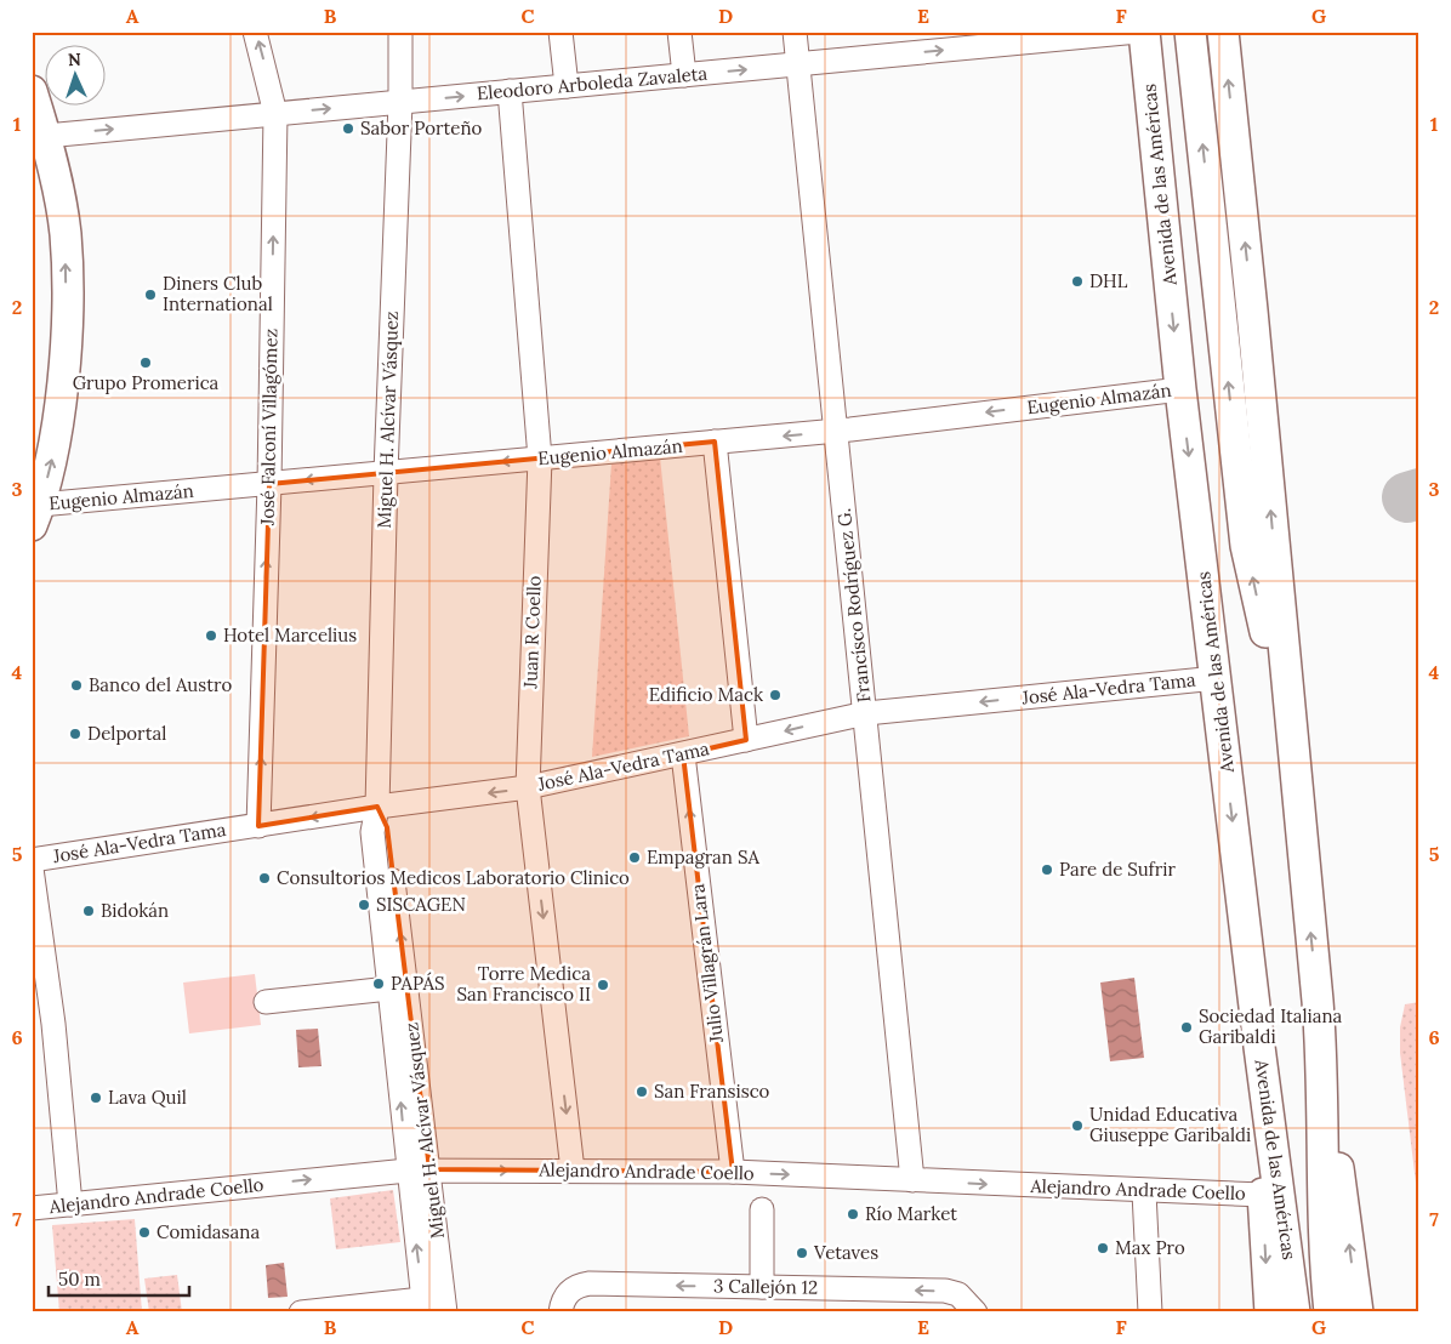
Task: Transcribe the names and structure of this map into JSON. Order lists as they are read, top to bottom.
{
  "streets": {
    "main road": ["Avenida de las Américas"],
    "street": [
      "Eleodoro Arboleda Zavaleta",
      "Eugenio Almazán",
      "Miguel H. Alcívar Vásquez",
      "José Falconí Villagómez",
      "Francísco Rodríguez G.",
      "Juan R Coello",
      "José Ala-Vedra Tama",
      "Julio Villagrán Lara",
      "Alejandro Andrade Coello",
      "3 Callejón 12"
    ]
  },
  "crossings": [
    ["Eleodoro Arboleda Zavaleta", "Miguel H. Alcívar Vásquez"],
    ["Eleodoro Arboleda Zavaleta", "José Falconí Villagómez"],
    ["Eleodoro Arboleda Zavaleta", "Francísco Rodríguez G."],
    ["Eleodoro Arboleda Zavaleta", "Juan R Coello"],
    ["Avenida de las Américas", "Eugenio Almazán"],
    ["Avenida de las Américas", "José Ala-Vedra Tama"],
    ["Eugenio Almazán", "Miguel H. Alcívar Vásquez"],
    ["Eugenio Almazán", "José Falconí Villagómez"],
    ["Eugenio Almazán", "Francísco Rodríguez G."],
    ["Eugenio Almazán", "Juan R Coello"],
    ["Miguel H. Alcívar Vásquez", "José Ala-Vedra Tama"],
    ["Miguel H. Alcívar Vásquez", "Alejandro Andrade Coello"],
    ["José Falconí Villagómez", "José Ala-Vedra Tama"],
    ["Francísco Rodríguez G.", "José Ala-Vedra Tama"],
    ["Francísco Rodríguez G.", "Alejandro Andrade Coello"],
    ["Juan R Coello", "José Ala-Vedra Tama"],
    ["Juan R Coello", "Alejandro Andrade Coello"],
    ["José Ala-Vedra Tama", "Julio Villagrán Lara"],
    ["Julio Villagrán Lara", "Alejandro Andrade Coello"]
  ],
  "one_way": [
    "Eleodoro Arboleda Zavaleta",
    "Eugenio Almazán",
    "José Falconí Villagómez",
    "Juan R Coello",
    "José Ala-Vedra Tama",
    "Julio Villagrán Lara",
    "Alejandro Andrade Coello",
    "3 Callejón 12"
  ],
  "places": [
    "Sabor Porteño",
    "DHL",
    "Diners Club International",
    "Grupo Promerica",
    "Hotel Marcelius",
    "Banco del Austro",
    "Edificio Mack",
    "Delportal",
    "Empagran SA",
    "Pare de Sufrir",
    "Consultorios Medicos Laboratorio Clinico",
    "SISCAGEN",
    "Bidokán",
    "PAPÁS",
    "Torre Medica San Francisco II",
    "Sociedad Italiana Garibaldi",
    "San Fransisco",
    "Lava Quil",
    "Unidad Educativa Giuseppe Garibaldi",
    "Río Market",
    "Comidasana",
    "Max Pro",
    "Vetaves"
  ],
  "scale_bar": "50 m",
  "north": "top",
  "grid": {
    "columns": [
      "A",
      "B",
      "C",
      "D",
      "E",
      "F",
      "G"
    ],
    "rows": [
      "1",
      "2",
      "3",
      "4",
      "5",
      "6",
      "7"
    ]
  }
}
